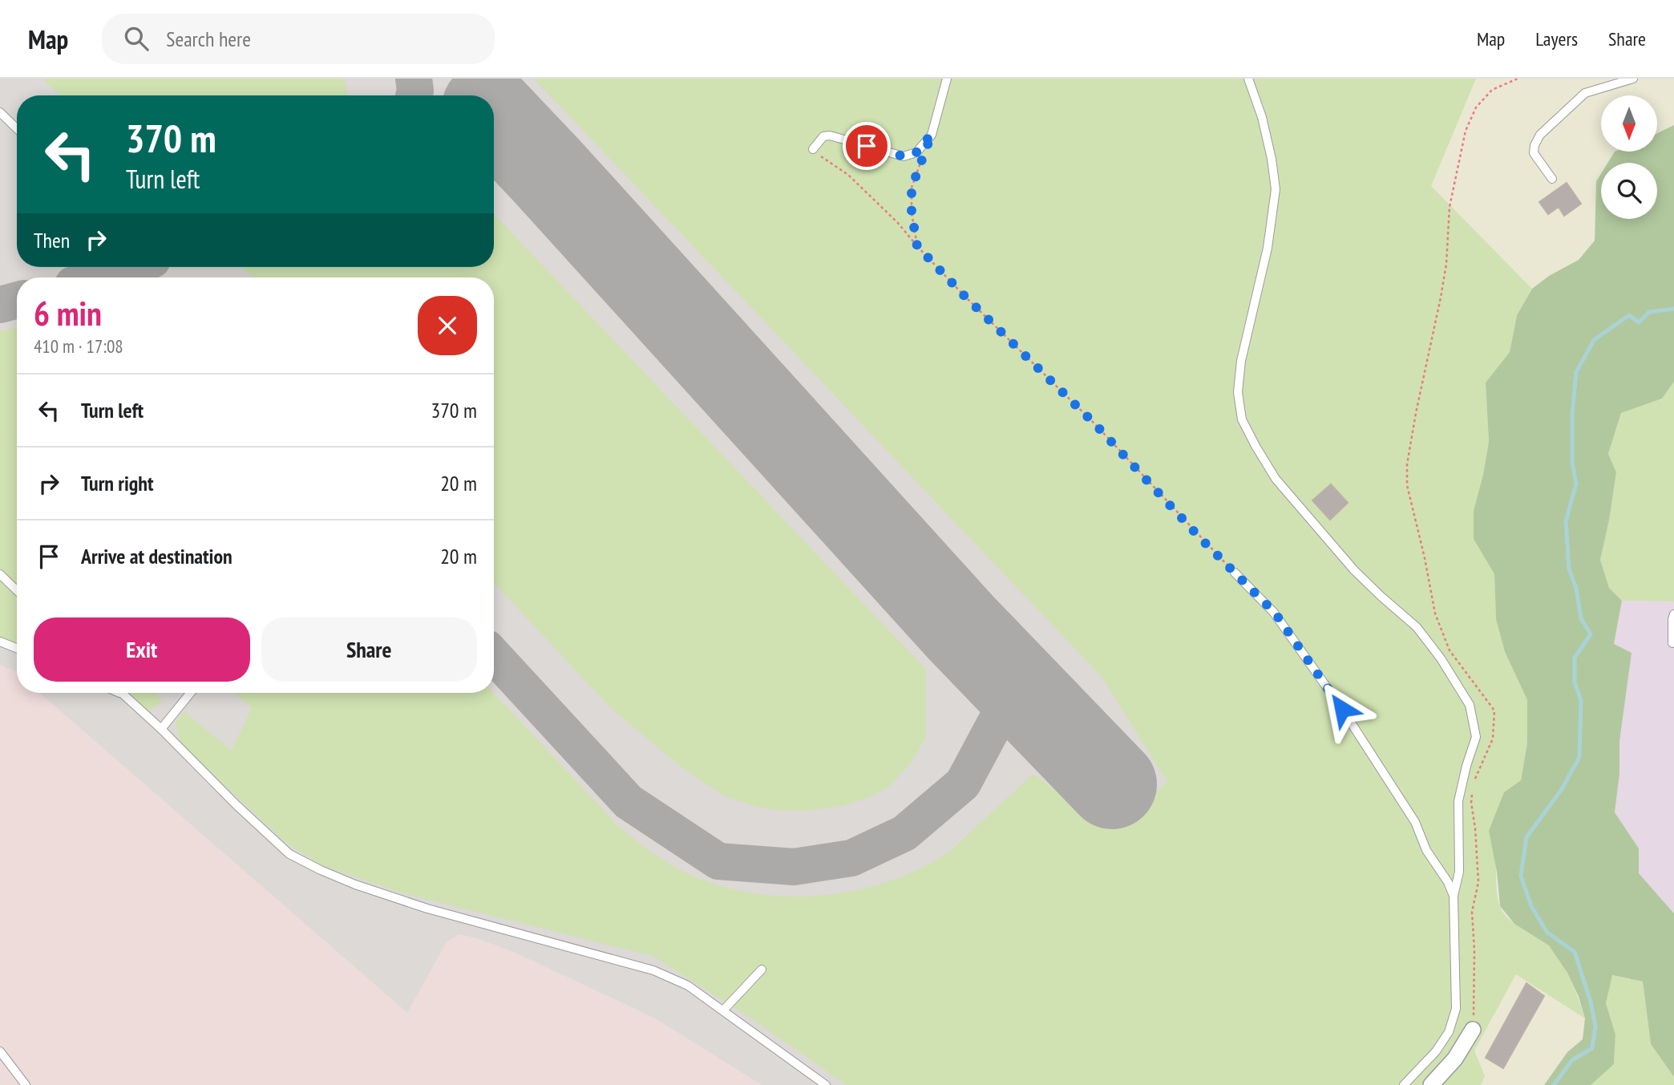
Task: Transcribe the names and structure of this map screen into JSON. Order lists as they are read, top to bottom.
{
  "north": "bottom",
  "page": {
    "header": "Map",
    "search": "Search here",
    "nav": ["Map", "Layers", "Share"],
    "turn": ["370 m", "Turn left"],
    "then": "Then",
    "heading": ["6 min", "410 m · 17:08"],
    "list": [
      {
        "name": "Turn left",
        "value": "370 m"
      },
      {
        "name": "Turn right",
        "value": "20 m"
      },
      {
        "name": "Arrive at destination",
        "value": "20 m"
      }
    ],
    "buttons": ["Exit", "Share"]
  }
}
